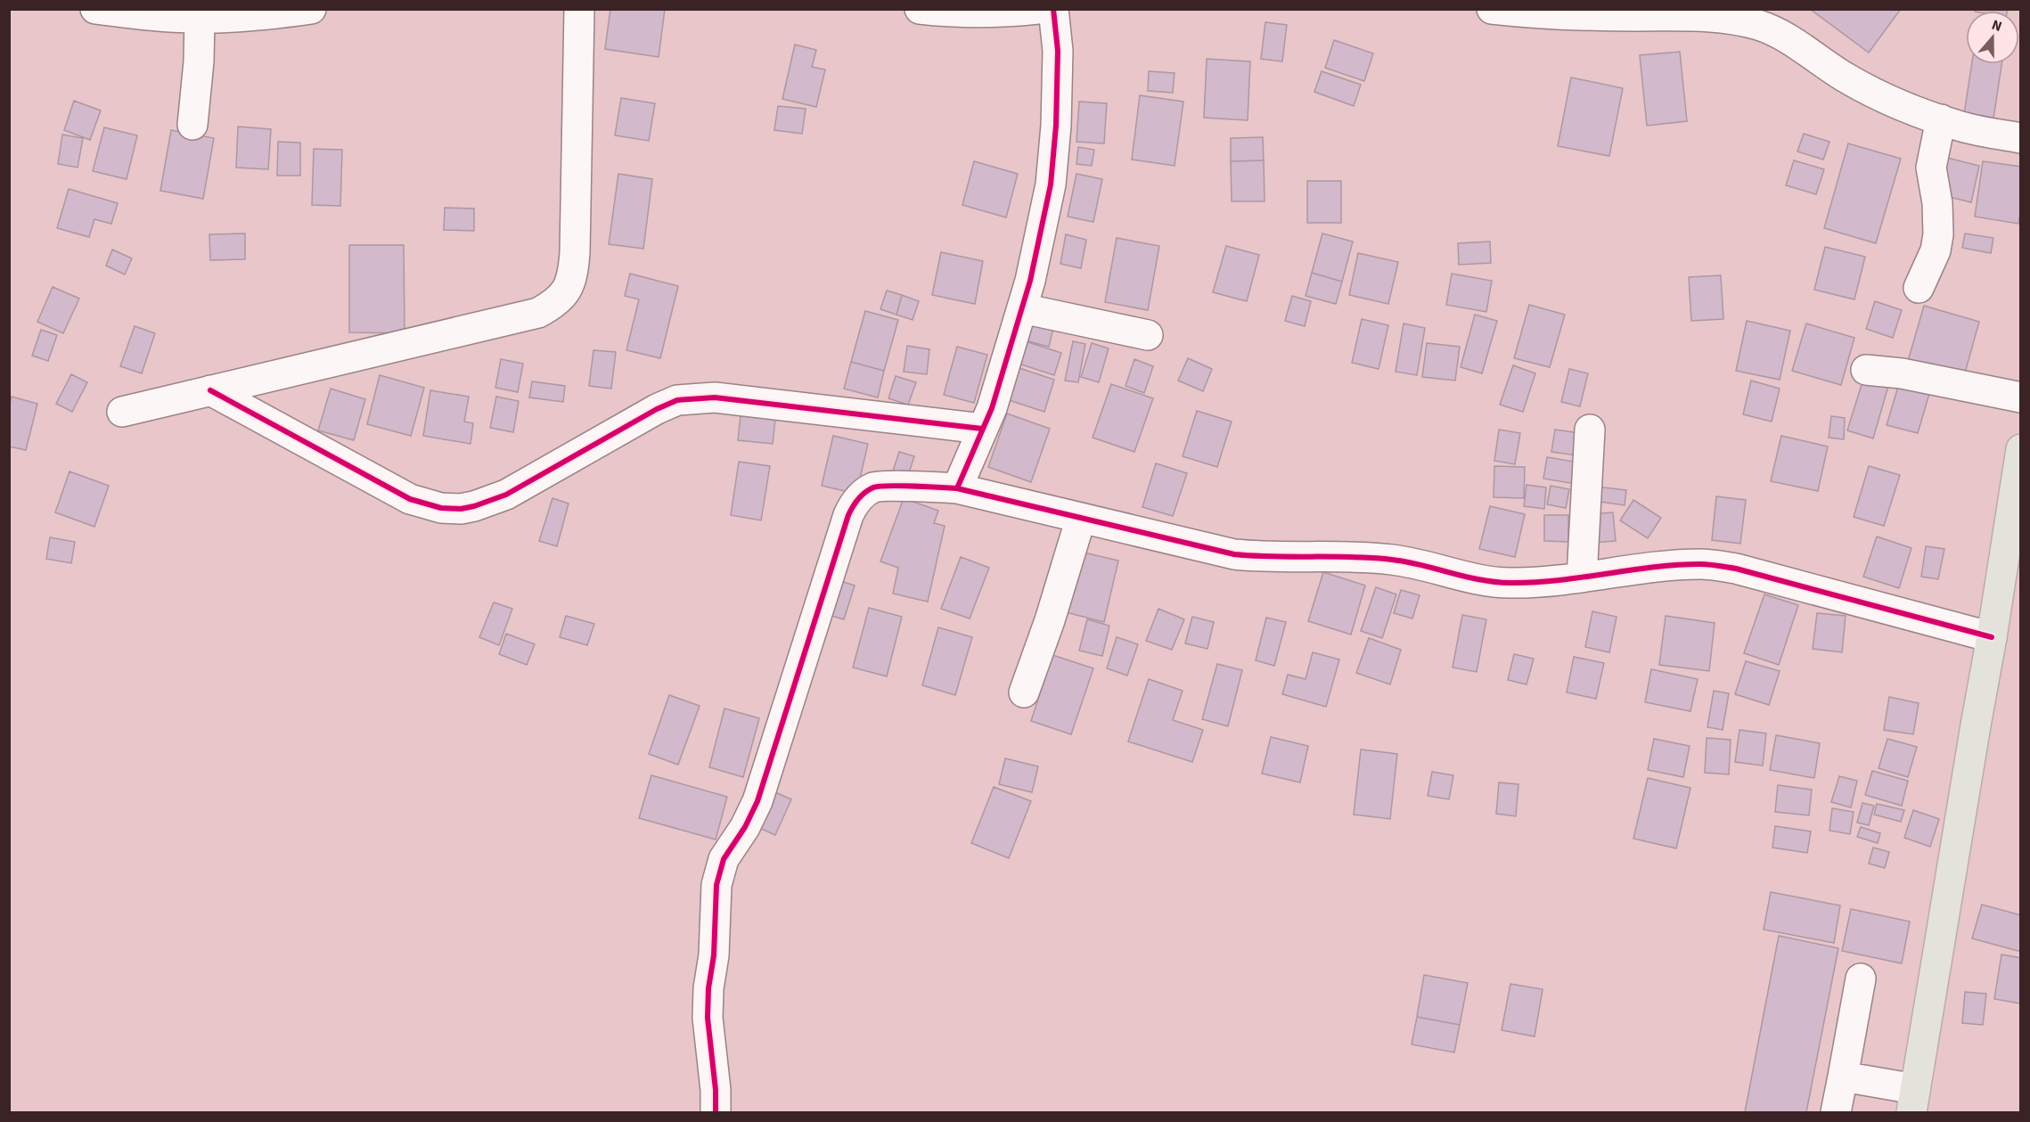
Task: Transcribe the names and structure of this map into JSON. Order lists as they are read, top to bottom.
{
  "north": "top"
}
